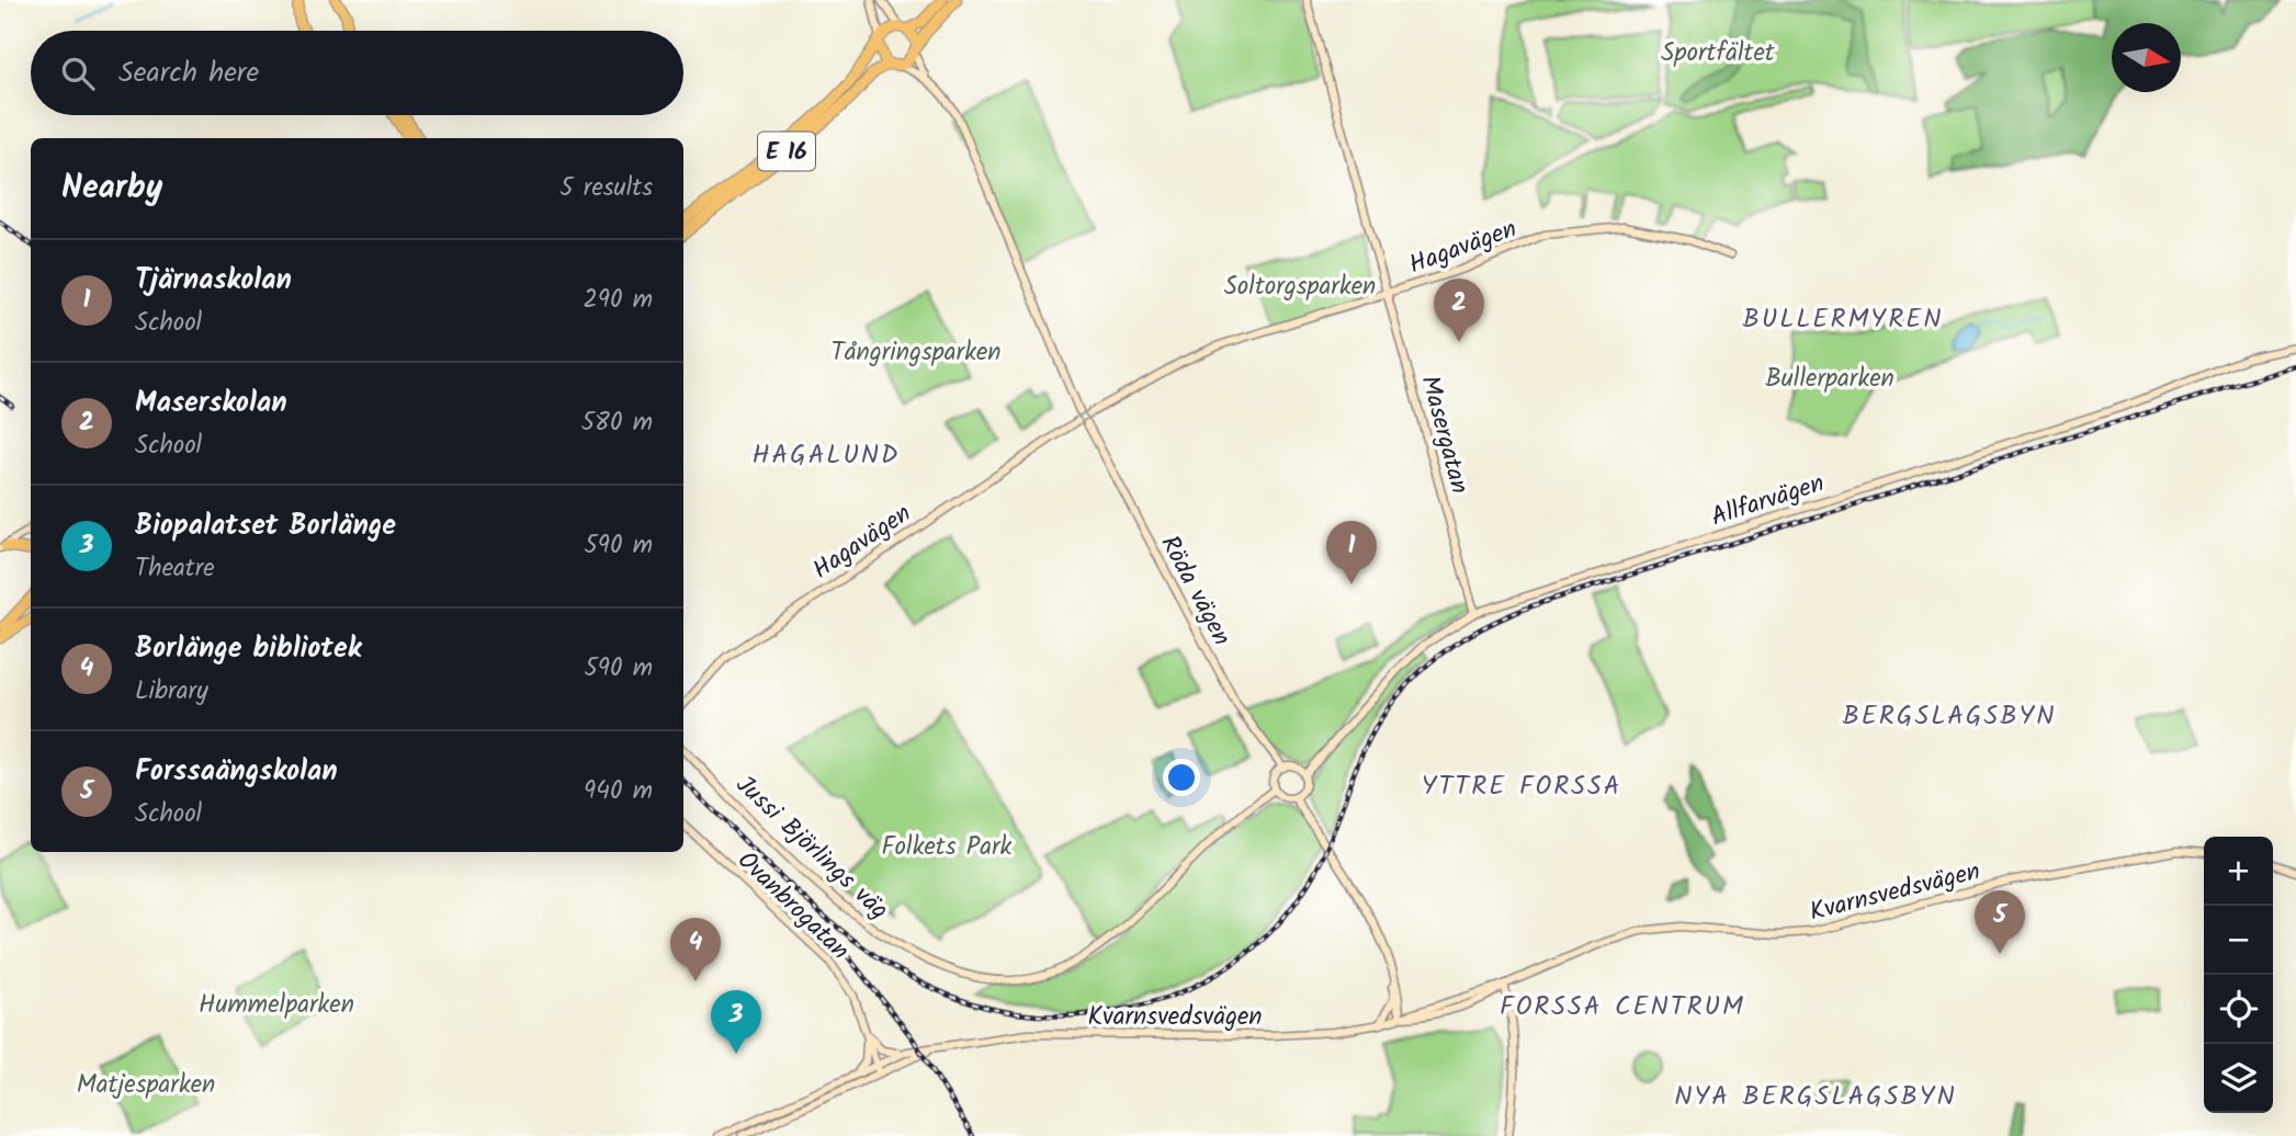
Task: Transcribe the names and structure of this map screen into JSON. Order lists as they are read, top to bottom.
{
  "streets": {
    "highway": ["E 16"],
    "street": [
      "Hagavägen",
      "Masergatan",
      "Allfarvägen",
      "Röda vägen",
      "Jussi Björlings väg",
      "Kvarnsvedsvägen",
      "Ovanbrogatan"
    ]
  },
  "crossings": [
    ["Hagavägen", "Masergatan"],
    ["Masergatan", "Allfarvägen"],
    ["Allfarvägen", "Röda vägen"],
    ["Allfarvägen", "Jussi Björlings väg"],
    ["Röda vägen", "Jussi Björlings väg"],
    ["Kvarnsvedsvägen", "Ovanbrogatan"]
  ],
  "districts": [
    "BULLERMYREN",
    "HAGALUND",
    "BERGSLAGSBYN",
    "YTTRE FORSSA",
    "FORSSA CENTRUM",
    "NYA BERGSLAGSBYN"
  ],
  "parks": [
    "Sportfältet",
    "Soltorgsparken",
    "Tångringsparken",
    "Bullerparken",
    "Folkets Park",
    "Hummelparken",
    "Matjesparken"
  ],
  "north": "right",
  "page": {
    "search": "Search here",
    "heading": ["Nearby", "5 results"],
    "list": [
      {
        "mark": "1",
        "name": "Tjärnaskolan",
        "note": "School",
        "value": "290 m"
      },
      {
        "mark": "2",
        "name": "Maserskolan",
        "note": "School",
        "value": "580 m"
      },
      {
        "mark": "3",
        "name": "Biopalatset Borlänge",
        "note": "Theatre",
        "value": "590 m"
      },
      {
        "mark": "4",
        "name": "Borlänge bibliotek",
        "note": "Library",
        "value": "590 m"
      },
      {
        "mark": "5",
        "name": "Forssaängskolan",
        "note": "School",
        "value": "940 m"
      }
    ],
    "pins": [
      "2",
      "1",
      "5",
      "4",
      "3"
    ],
    "map_buttons": ["+", "−"]
  }
}
